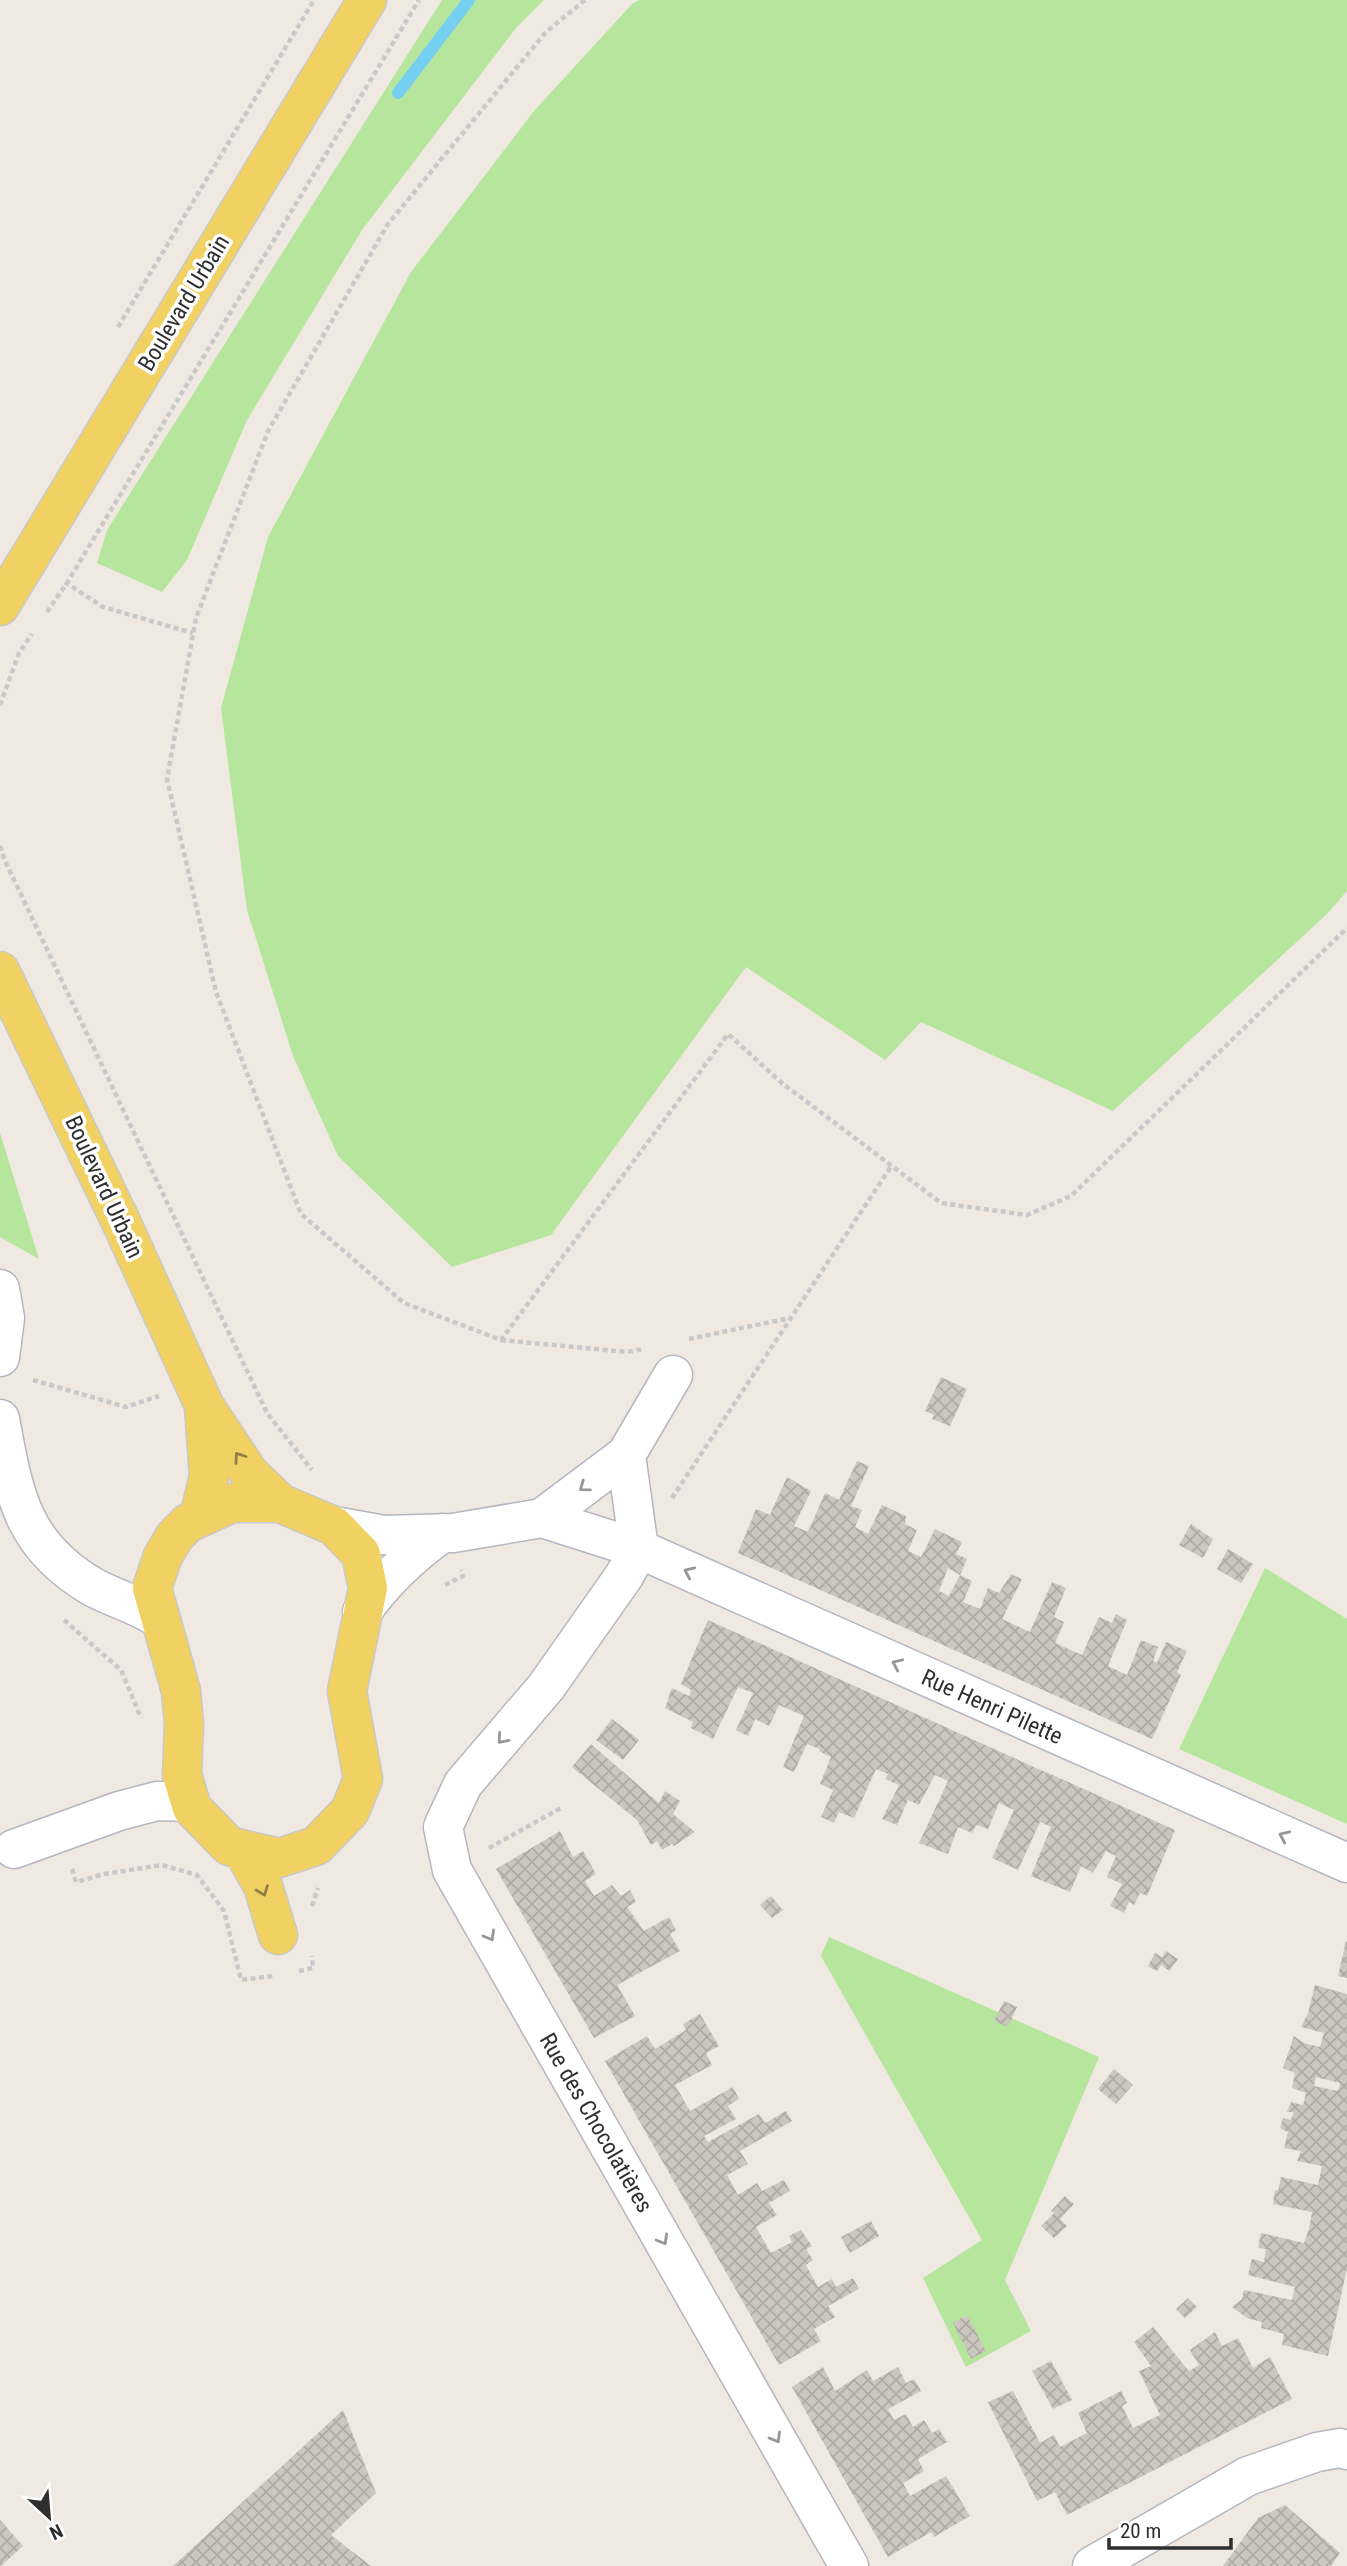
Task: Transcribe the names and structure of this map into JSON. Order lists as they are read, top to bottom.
{
  "streets": {
    "main road": ["Boulevard Urbain"],
    "street": ["Rue Henri Pilette", "Rue des Chocolatières"]
  },
  "crossings": [
    ["Rue Henri Pilette", "Rue des Chocolatières"]
  ],
  "one_way": ["Rue Henri Pilette", "Rue des Chocolatières"],
  "scale_bar": "20 m",
  "north": "bottom right"
}
